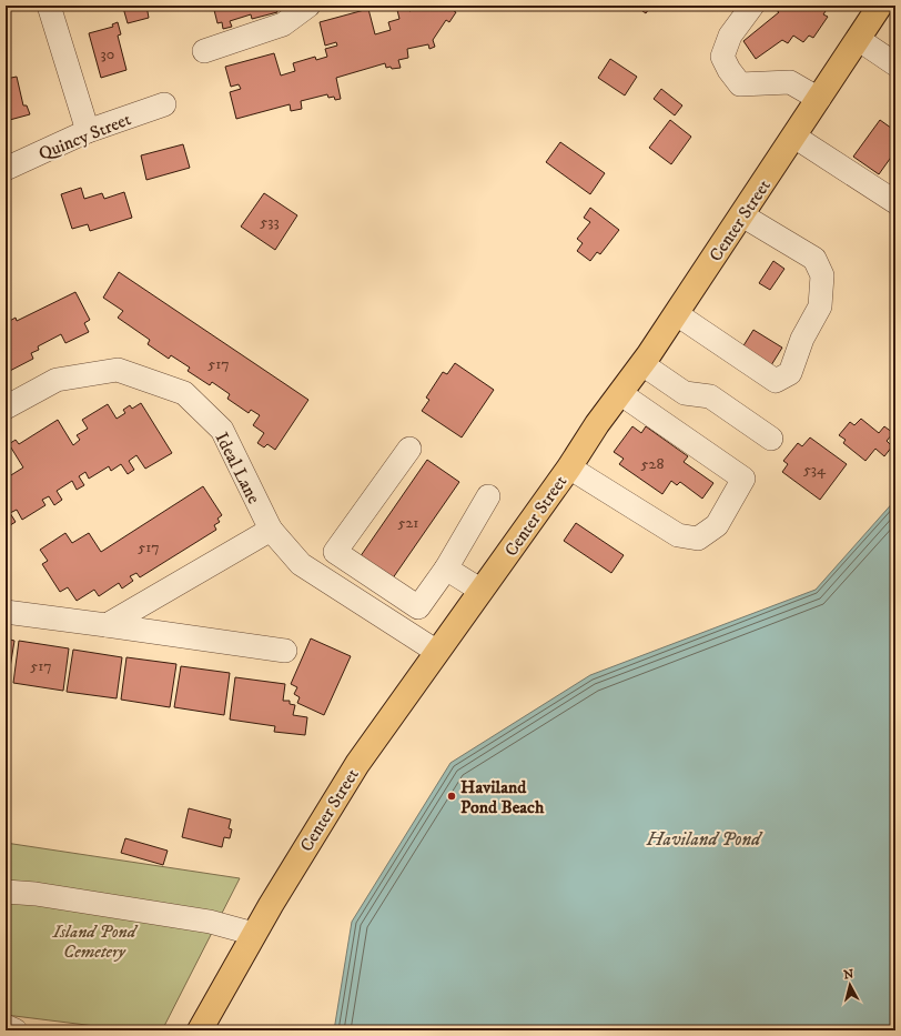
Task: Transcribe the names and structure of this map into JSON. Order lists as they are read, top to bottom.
{
  "streets": {
    "main road": ["Center Street"],
    "street": ["Quincy Street", "Ideal Lane"]
  },
  "crossings": [
    ["Center Street", "Ideal Lane"]
  ],
  "water": ["Haviland Pond"],
  "parks": ["Island Pond Cemetery"],
  "places": ["Haviland Pond Beach"],
  "house_numbers": [
    "30",
    "533",
    "517",
    "528",
    "534",
    "521",
    "517",
    "517"
  ],
  "north": "top"
}
